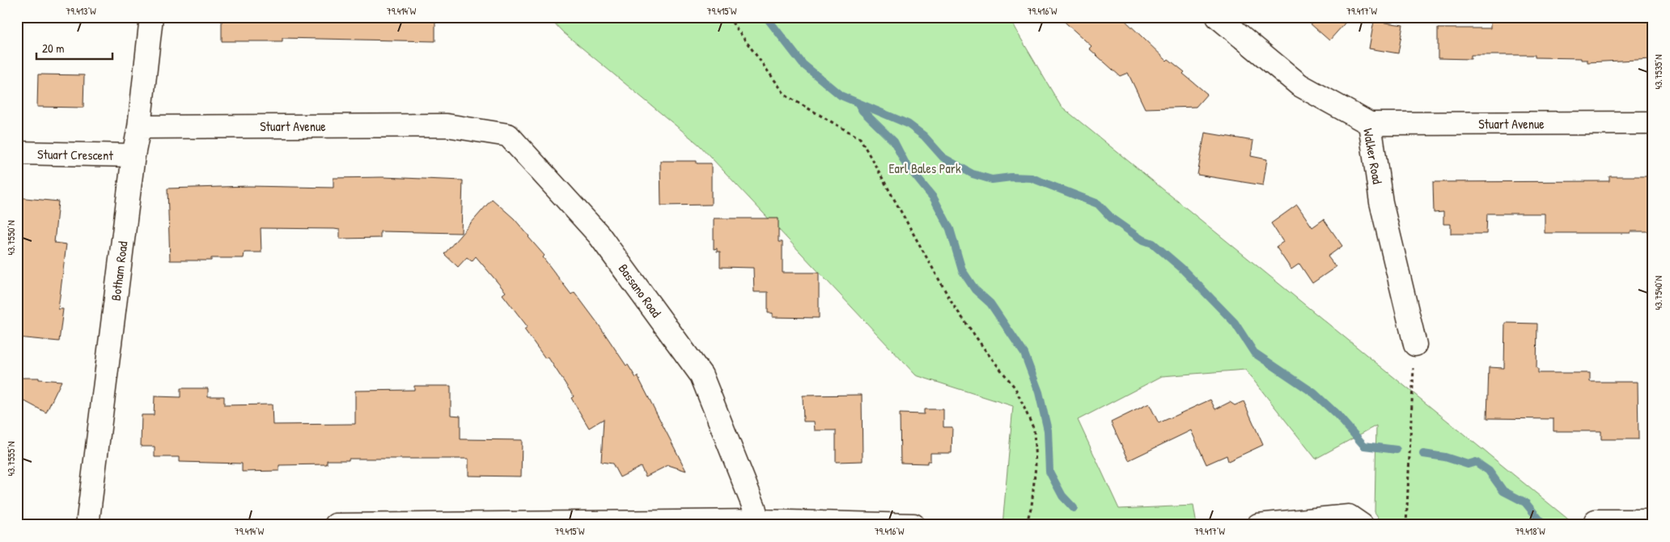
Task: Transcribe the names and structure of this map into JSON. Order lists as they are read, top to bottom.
{
  "streets": {
    "street": [
      "Stuart Avenue",
      "Stuart Crescent",
      "Walker Road",
      "Botham Road",
      "Bassano Road"
    ]
  },
  "crossings": [
    ["Stuart Avenue", "Walker Road"],
    ["Stuart Avenue", "Botham Road"],
    ["Stuart Avenue", "Bassano Road"],
    ["Stuart Crescent", "Botham Road"]
  ],
  "parks": ["Earl Bales Park"],
  "scale_bar": "20 m",
  "coordinates": [
    "79.413°W",
    "79.414°W",
    "79.415°W",
    "79.416°W",
    "79.417°W",
    "43.7535°N",
    "43.7550°N",
    "43.7540°N",
    "43.7555°N",
    "79.418°W"
  ]
}
